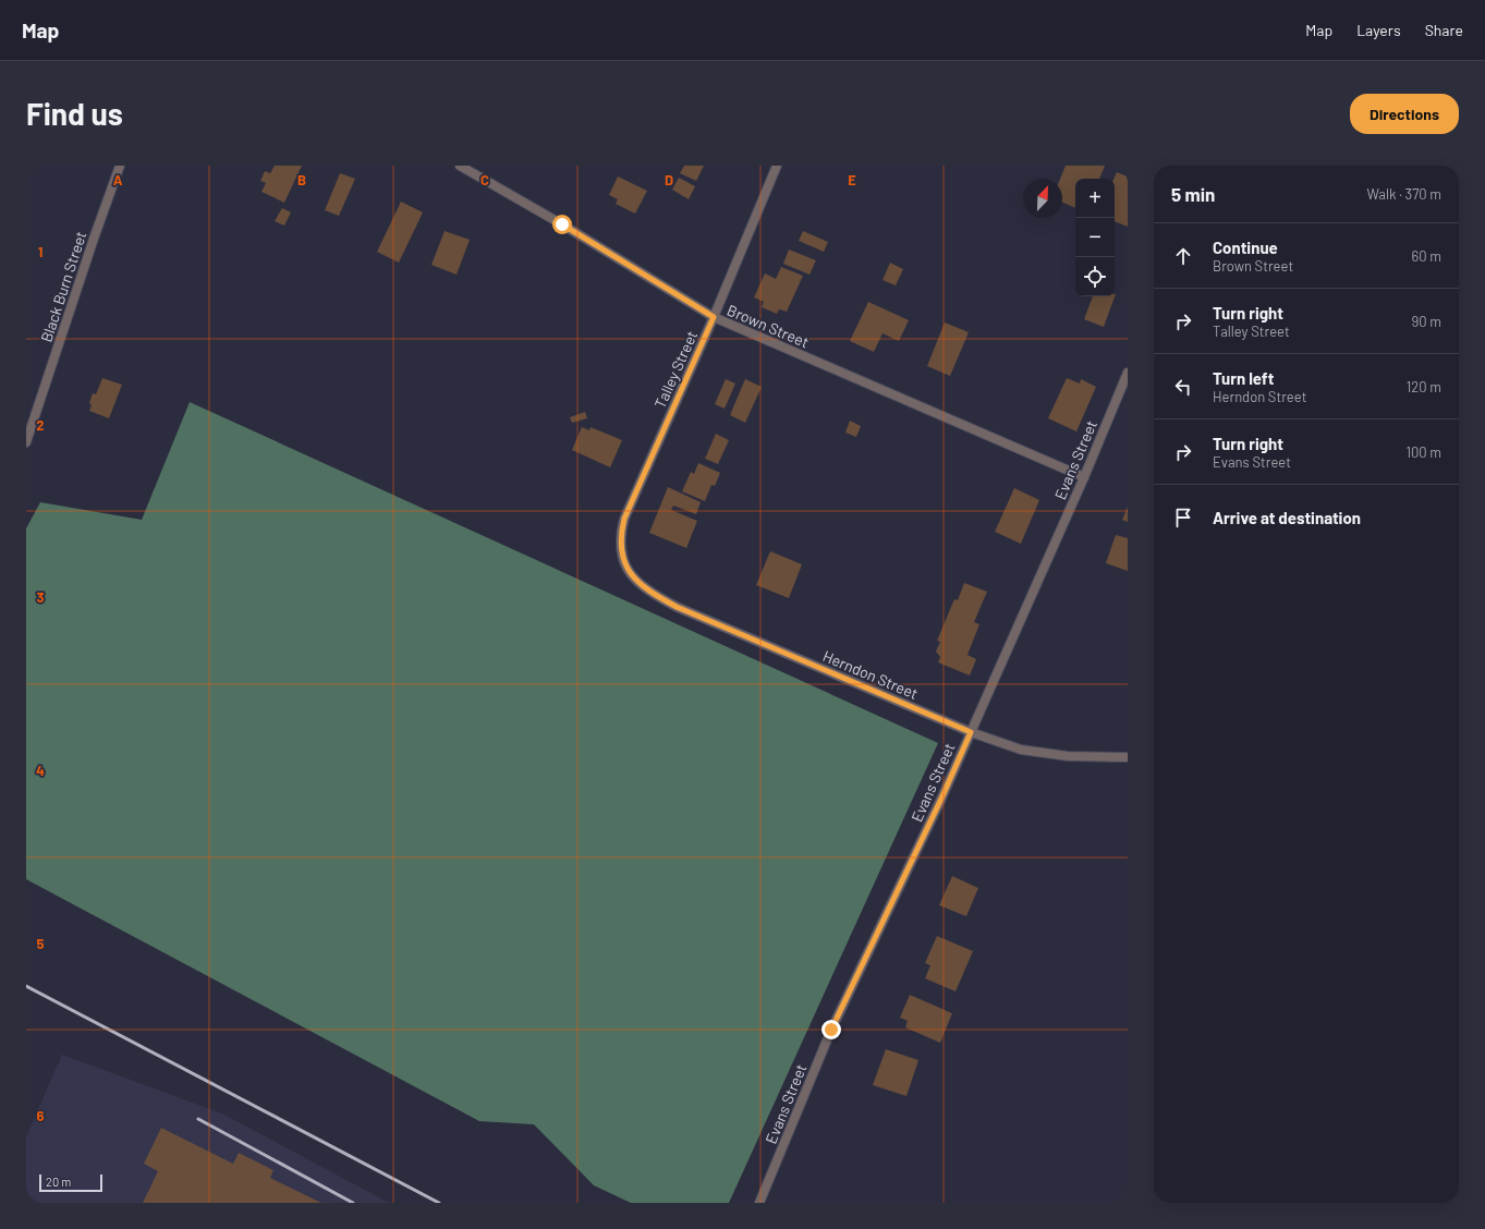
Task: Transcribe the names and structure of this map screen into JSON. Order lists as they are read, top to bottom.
{
  "streets": {
    "street": [
      "Black Burn Street",
      "Brown Street",
      "Talley Street",
      "Evans Street",
      "Herndon Street"
    ]
  },
  "crossings": [
    ["Brown Street", "Talley Street"],
    ["Brown Street", "Evans Street"],
    ["Talley Street", "Herndon Street"],
    ["Evans Street", "Herndon Street"]
  ],
  "scale_bar": "20 m",
  "north": "top right",
  "page": {
    "header": "Map",
    "nav": ["Map", "Layers", "Share"],
    "buttons": "Directions",
    "title": "Find us",
    "heading": ["5 min", "Walk · 370 m"],
    "map_buttons": ["+", "−"],
    "list": [
      ["Continue", "Brown Street", "60 m"],
      ["Turn right", "Talley Street", "90 m"],
      ["Turn left", "Herndon Street", "120 m"],
      ["Turn right", "Evans Street", "100 m"],
      "Arrive at destination"
    ],
    "scale": "20 m"
  },
  "grid": {
    "columns": [
      "A",
      "B",
      "C",
      "D",
      "E"
    ],
    "rows": [
      "1",
      "2",
      "3",
      "4",
      "5",
      "6"
    ]
  }
}
